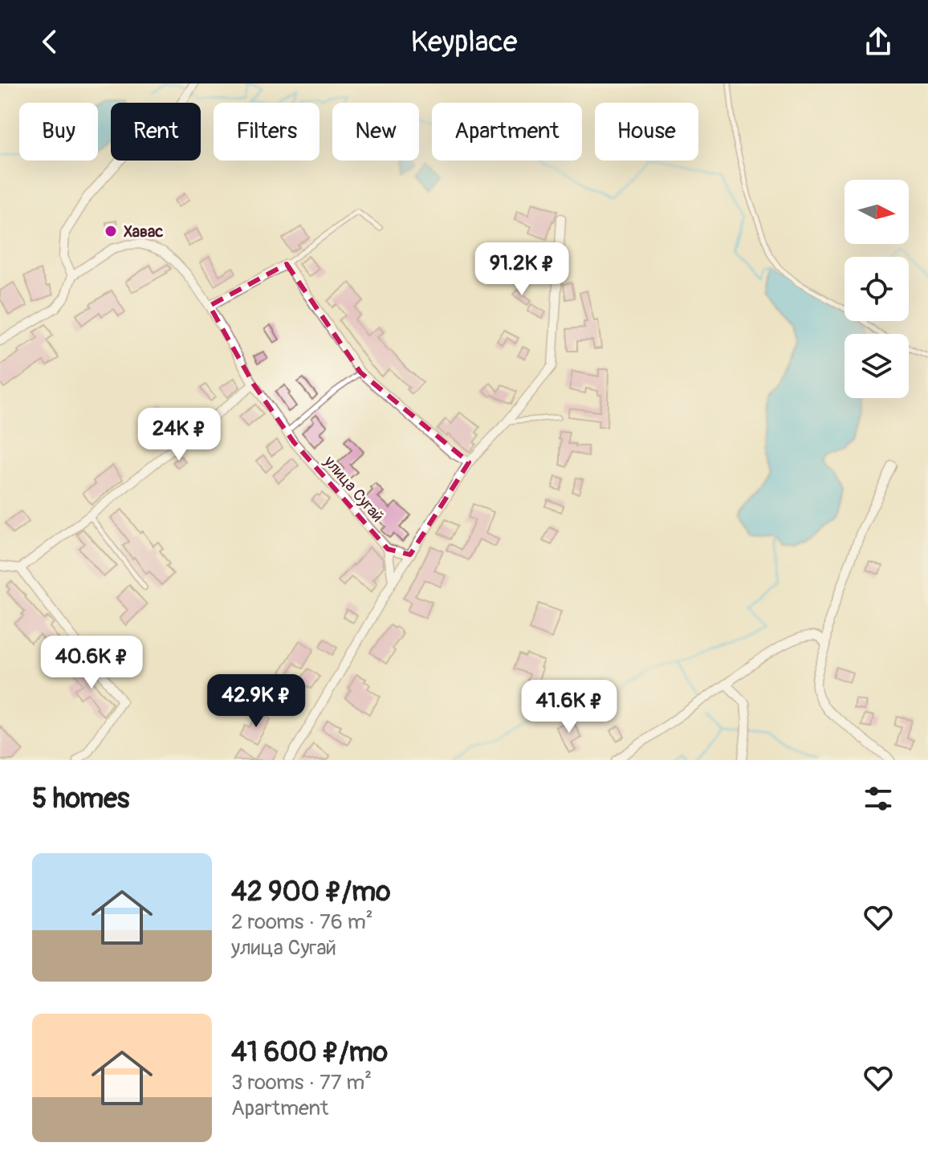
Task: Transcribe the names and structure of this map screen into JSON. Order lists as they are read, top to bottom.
{
  "streets": {
    "street": ["улица Сугай"]
  },
  "places": ["Хавас"],
  "north": "right",
  "page": {
    "header": "Keyplace",
    "chip": [
      "Buy",
      "Rent",
      "Filters",
      "New",
      "Apartment",
      "House"
    ],
    "price": [
      "91.2K ₽",
      "24K ₽",
      "40.6K ₽",
      "42.9K ₽",
      "41.6K ₽"
    ],
    "heading": "5 homes",
    "list": [
      {
        "name": "42 900 ₽/mo",
        "note": "2 rooms · 76 m² · улица Сугай"
      },
      {
        "name": "41 600 ₽/mo",
        "note": "3 rooms · 77 m² · Apartment"
      }
    ]
  }
}
